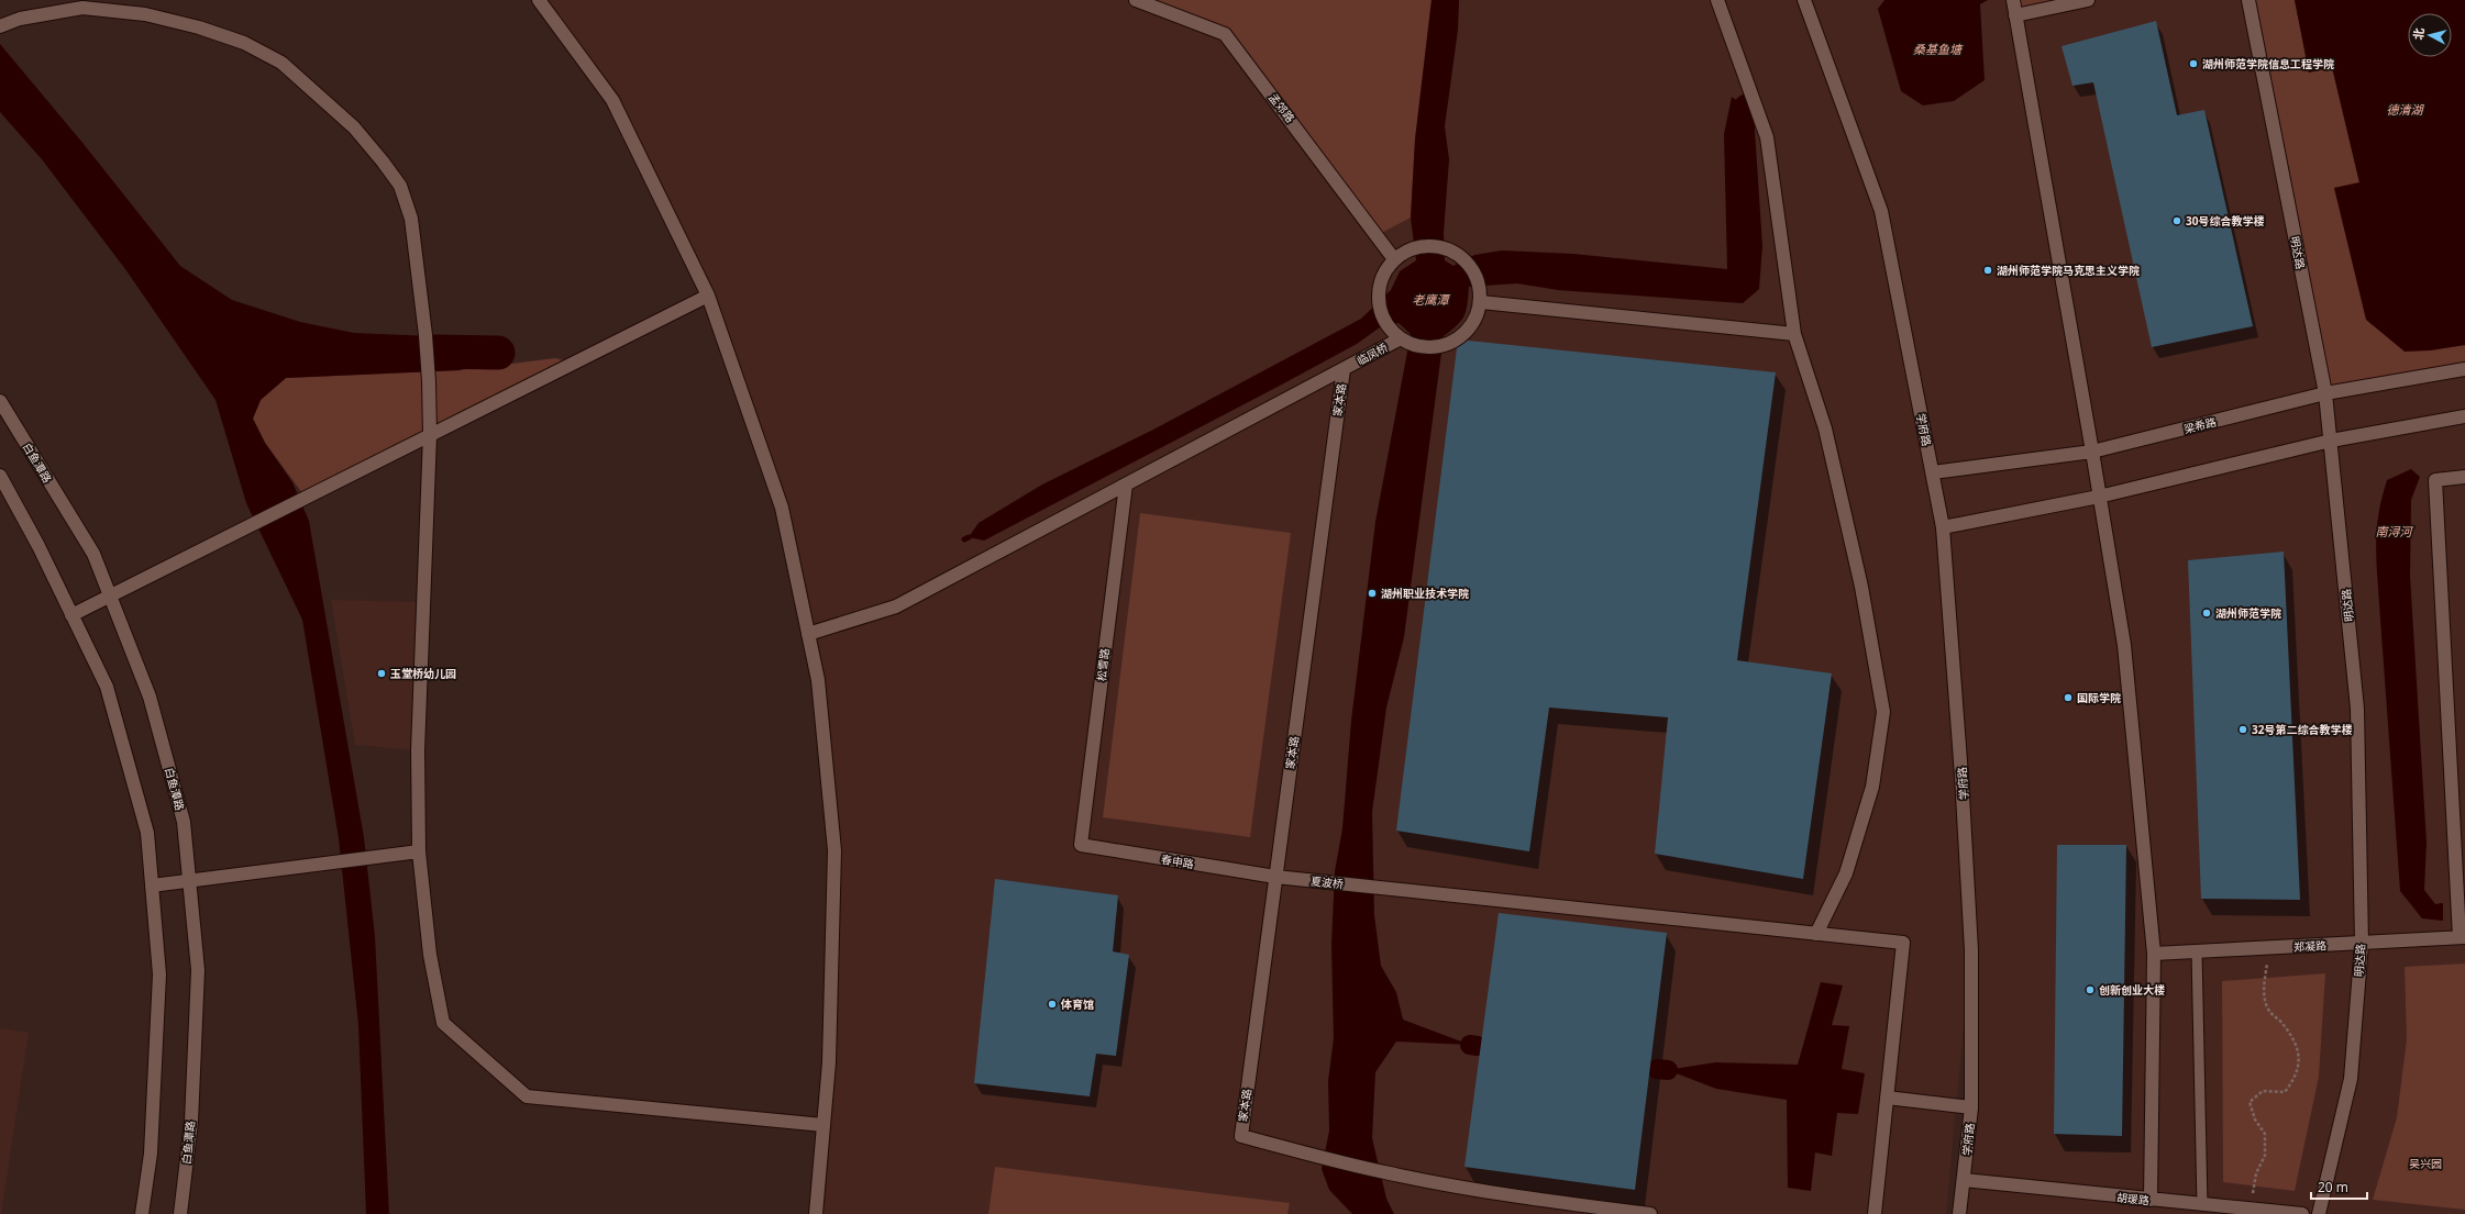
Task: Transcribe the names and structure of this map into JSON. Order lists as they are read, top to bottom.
{
  "streets": {
    "street": [
      "孟郊路",
      "明达路",
      "临凤桥",
      "家本路",
      "梁希路",
      "学府路",
      "白鱼潭路",
      "松雪路",
      "春申路",
      "夏波桥",
      "郑凝路",
      "胡瑗路"
    ]
  },
  "crossings": [
    ["孟郊路", "临凤桥"],
    ["明达路", "梁希路"],
    ["明达路", "郑凝路"],
    ["临凤桥", "家本路"],
    ["临凤桥", "松雪路"],
    ["家本路", "春申路"],
    ["家本路", "夏波桥"],
    ["梁希路", "学府路"],
    ["学府路", "胡瑗路"],
    ["松雪路", "春申路"],
    ["春申路", "夏波桥"]
  ],
  "water": [
    "桑基鱼塘",
    "德清湖",
    "老鹰潭",
    "南浔河"
  ],
  "parks": ["吴兴园"],
  "places": [
    "湖州师范学院信息工程学院",
    "30号综合教学楼",
    "湖州师范学院马克思主义学院",
    "湖州职业技术学院",
    "湖州师范学院",
    "玉堂桥幼儿园",
    "国际学院",
    "32号第二综合教学楼",
    "创新创业大楼",
    "体育馆"
  ],
  "scale_bar": "20 m",
  "north": "left"
}
